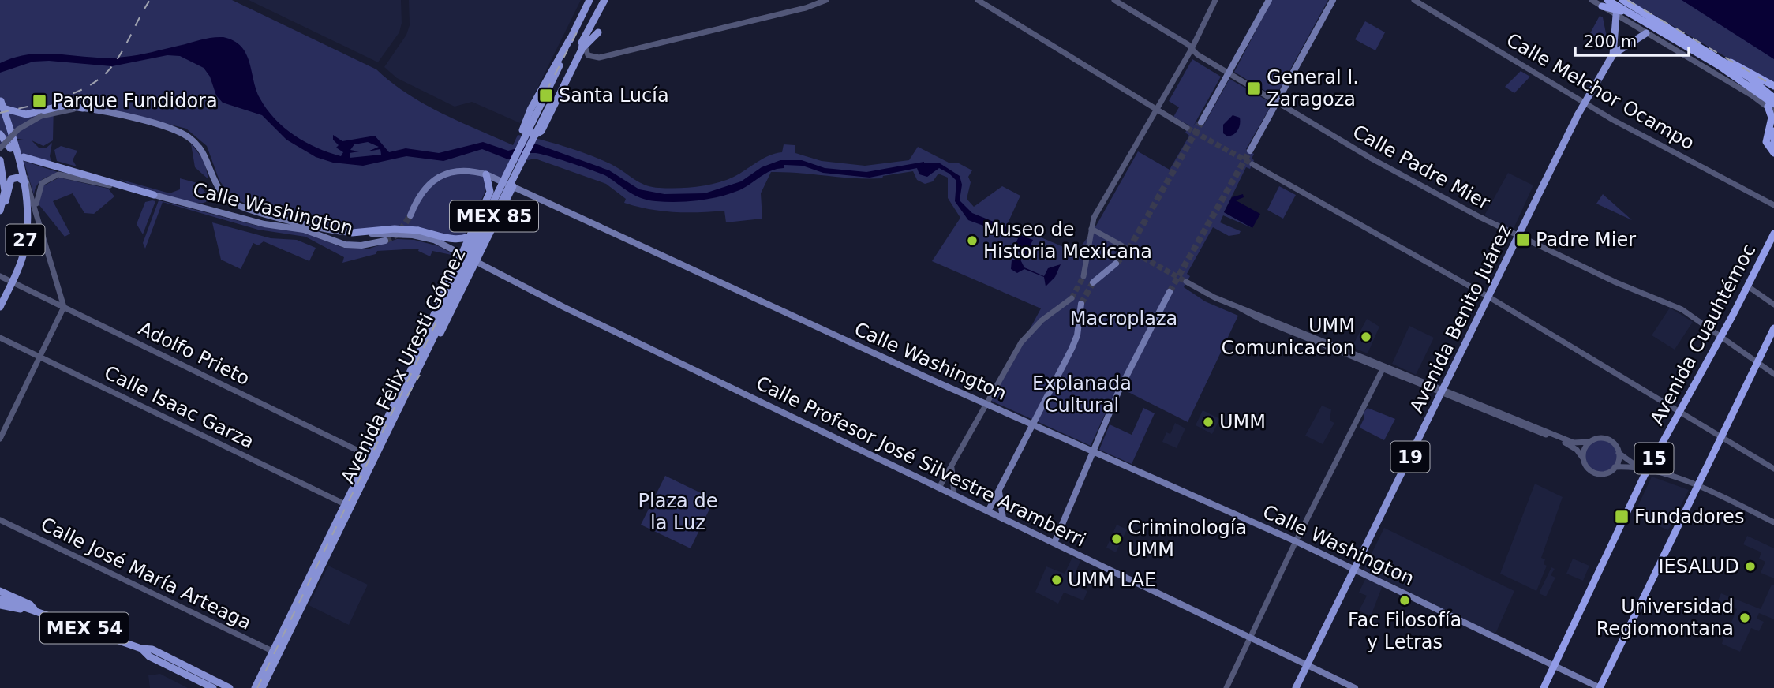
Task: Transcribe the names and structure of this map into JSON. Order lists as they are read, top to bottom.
{
  "streets": {
    "highway": ["Avenida Cuauhtémoc", "15"],
    "main road": [
      "Calle Washington",
      "MEX 85",
      "27",
      "Avenida Benito Juárez",
      "Avenida Félix Uresti Gómez",
      "19",
      "Calle Profesor José Silvestre Aramberri",
      "MEX 54"
    ],
    "street": [
      "Calle Melchor Ocampo",
      "Calle Padre Mier",
      "Adolfo Prieto",
      "Calle Isaac Garza",
      "Calle José María Arteaga"
    ]
  },
  "crossings": [
    ["Calle Melchor Ocampo", "Avenida Benito Juárez"],
    ["Calle Padre Mier", "Avenida Benito Juárez"],
    ["Calle Padre Mier", "Avenida Cuauhtémoc"],
    ["Calle Padre Mier", "15"],
    ["Calle Washington", "Avenida Benito Juárez"],
    ["Calle Washington", "Avenida Cuauhtémoc"],
    ["Calle Washington", "15"],
    ["27", "Adolfo Prieto"],
    ["Avenida Benito Juárez", "Calle Profesor José Silvestre Aramberri"],
    ["Adolfo Prieto", "Avenida Félix Uresti Gómez"],
    ["Avenida Félix Uresti Gómez", "Calle Isaac Garza"],
    ["Avenida Félix Uresti Gómez", "Calle José María Arteaga"]
  ],
  "parks": ["Macroplaza", "Explanada Cultural", "Plaza de la Luz"],
  "places": {
    "transit": [
      "General I. Zaragoza",
      "Santa Lucía",
      "Parque Fundidora",
      "Padre Mier",
      "Fundadores"
    ],
    "other": [
      "Museo de Historia Mexicana",
      "UMM Comunicacion",
      "UMM",
      "Criminología UMM",
      "IESALUD",
      "UMM LAE",
      "Fac Filosofía y Letras",
      "Universidad Regiomontana"
    ]
  },
  "scale_bar": "200 m"
}
